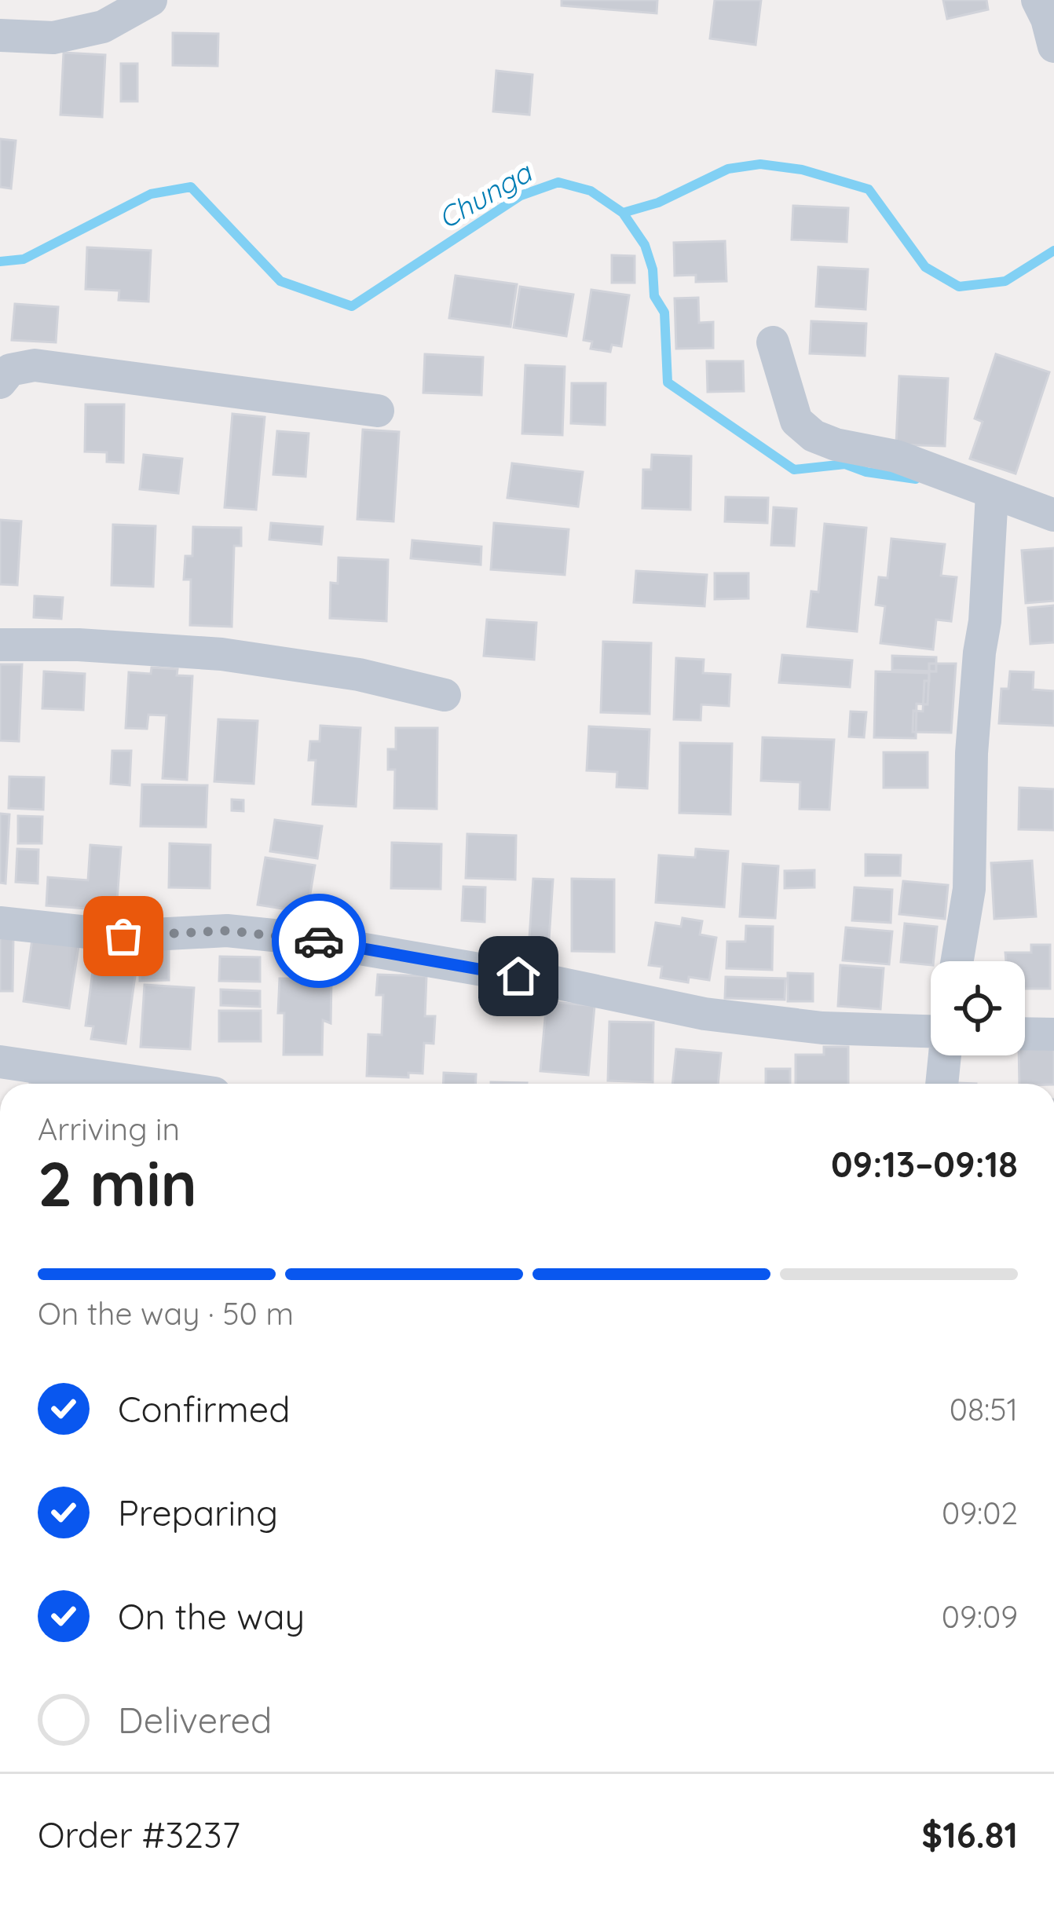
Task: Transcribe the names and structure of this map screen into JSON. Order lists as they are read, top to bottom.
{
  "water": ["Chunga"],
  "page": {
    "heading": ["2 min", "Arriving in", "09:13–09:18"],
    "panel": ["Order #3237", "$16.81"],
    "bar": "On the way · 50 m",
    "list": [
      ["Confirmed", "08:51"],
      ["Preparing", "09:02"],
      ["On the way", "09:09"],
      "Delivered"
    ]
  }
}
